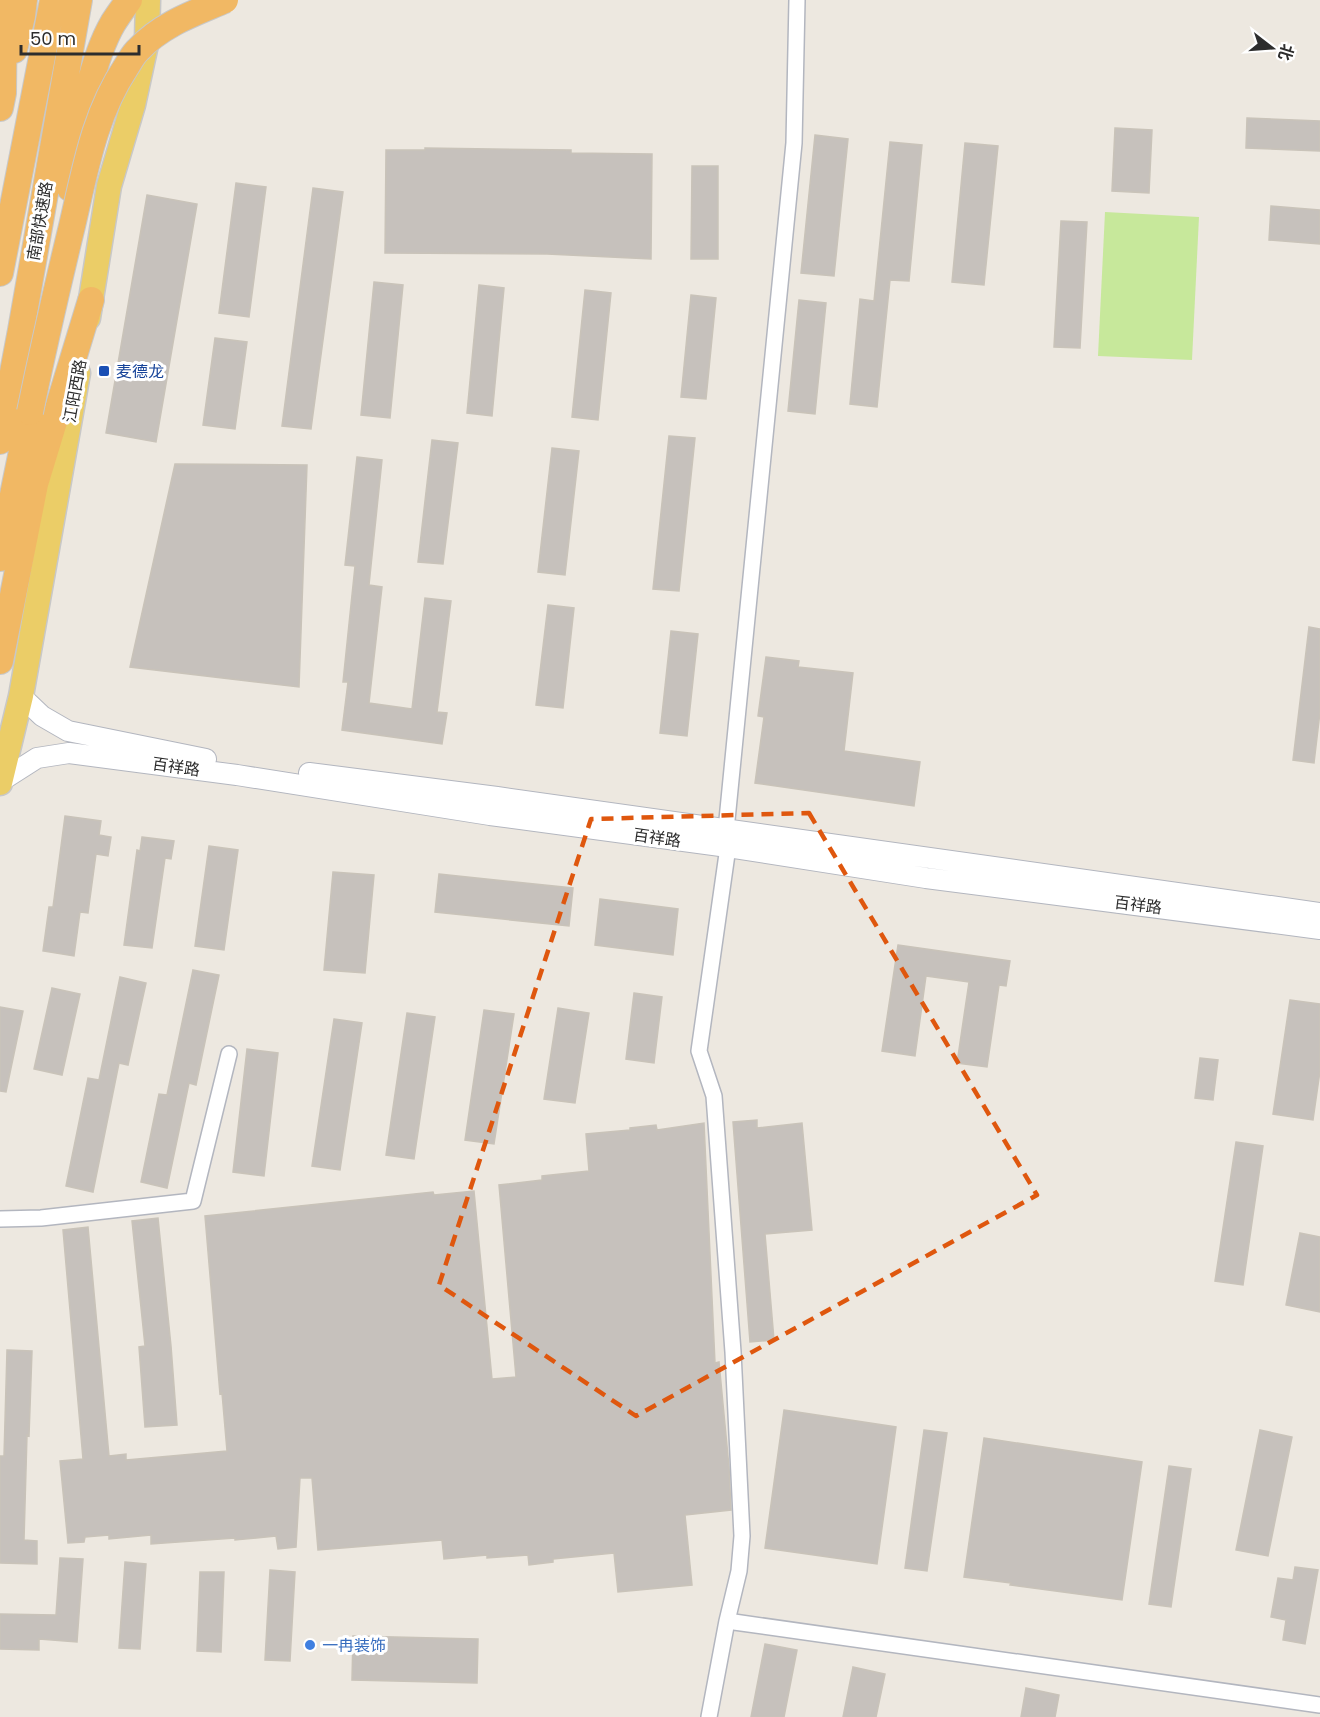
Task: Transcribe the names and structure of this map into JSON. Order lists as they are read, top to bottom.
{
  "streets": {
    "highway": ["南部快速路"],
    "main road": ["江阳西路"],
    "street": ["百祥路"]
  },
  "crossings": [
    ["江阳西路", "百祥路"]
  ],
  "places": {
    "transit": ["麦德龙"],
    "other": ["一冉装饰"]
  },
  "scale_bar": "50 m",
  "north": "right"
}
